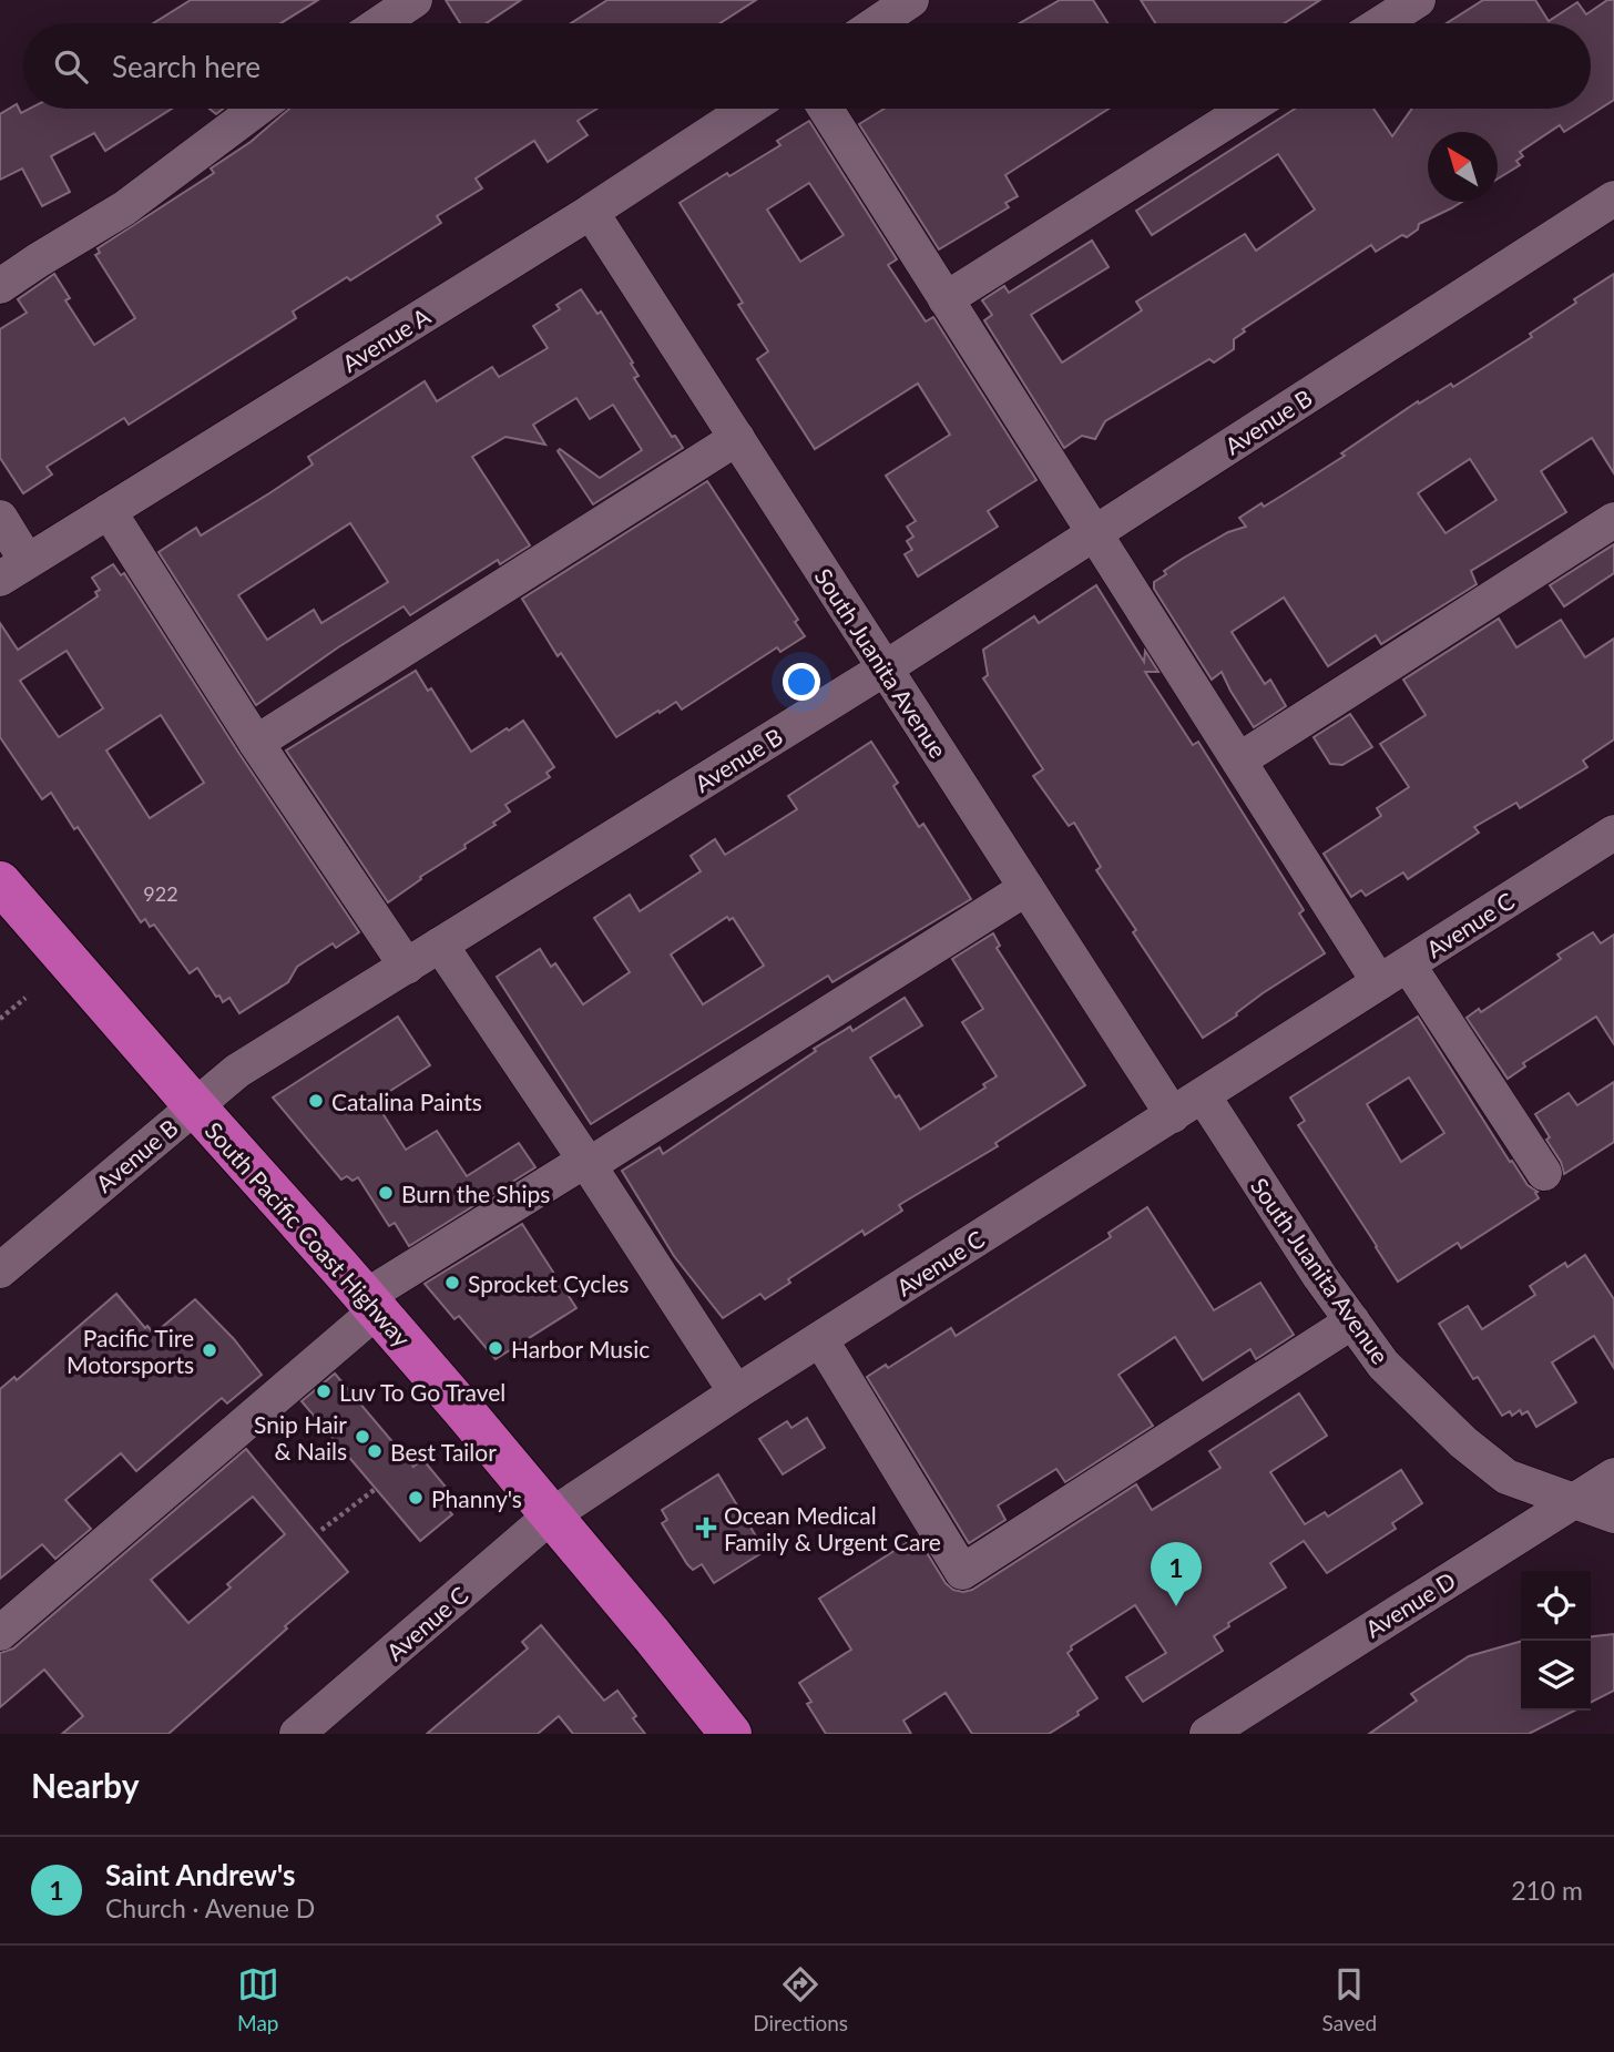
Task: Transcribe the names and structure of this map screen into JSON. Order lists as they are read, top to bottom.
{
  "streets": {
    "highway": ["South Pacific Coast Highway"],
    "street": [
      "Avenue A",
      "Avenue B",
      "South Juanita Avenue",
      "Avenue C",
      "Avenue D"
    ]
  },
  "crossings": [
    ["Avenue A", "South Juanita Avenue"],
    ["Avenue B", "South Juanita Avenue"],
    ["Avenue B", "South Pacific Coast Highway"],
    ["South Juanita Avenue", "Avenue C"],
    ["South Juanita Avenue", "Avenue D"],
    ["Avenue C", "South Pacific Coast Highway"]
  ],
  "places": {
    "other": [
      "Catalina Paints",
      "Burn the Ships",
      "Sprocket Cycles",
      "Harbor Music",
      "Pacific Tire Motorsports",
      "Luv To Go Travel",
      "Snip Hair & Nails",
      "Best Tailor",
      "Phanny's"
    ],
    "health": ["Ocean Medical Family & Urgent Care"]
  },
  "house_numbers": ["922"],
  "north": "top left",
  "page": {
    "search": "Search here",
    "pins": "1",
    "heading": "Nearby",
    "list": [
      {
        "mark": "1",
        "name": "Saint Andrew's",
        "note": "Church · Avenue D",
        "value": "210 m"
      }
    ],
    "nav": ["Map", "Directions", "Saved"]
  }
}
